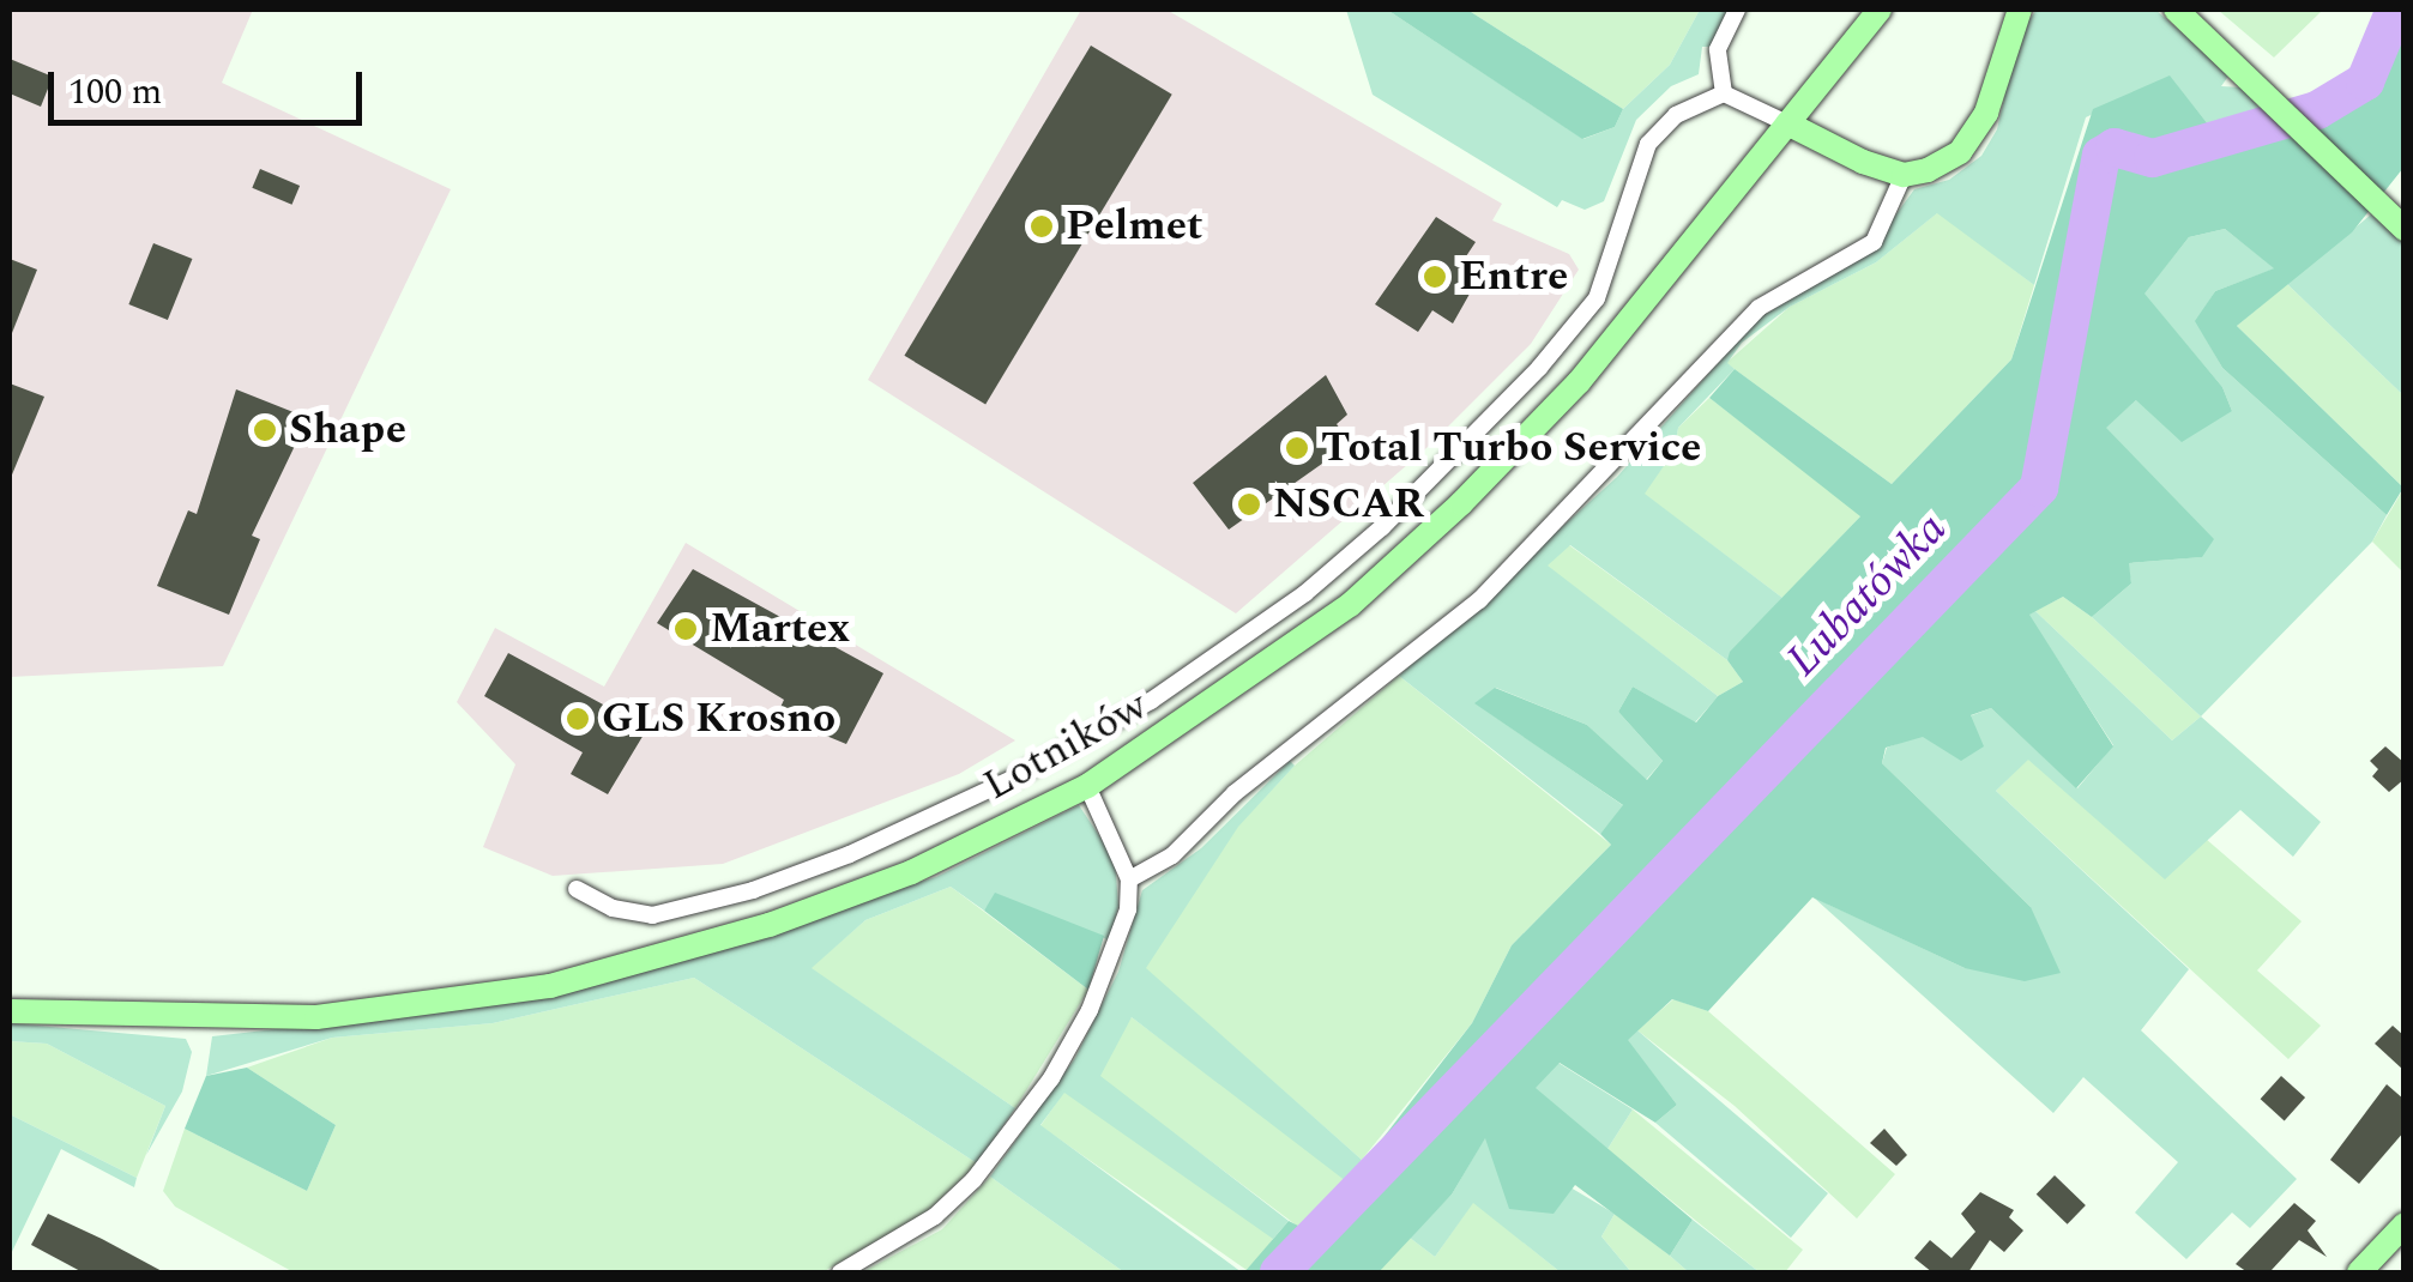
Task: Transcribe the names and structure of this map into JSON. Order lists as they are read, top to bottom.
{
  "streets": {
    "street": ["Lotników"]
  },
  "water": ["Lubatówka"],
  "places": [
    "Pelmet",
    "Entre",
    "Shape",
    "Total Turbo Service",
    "NSCAR",
    "Martex",
    "GLS Krosno"
  ],
  "scale_bar": "100 m"
}
